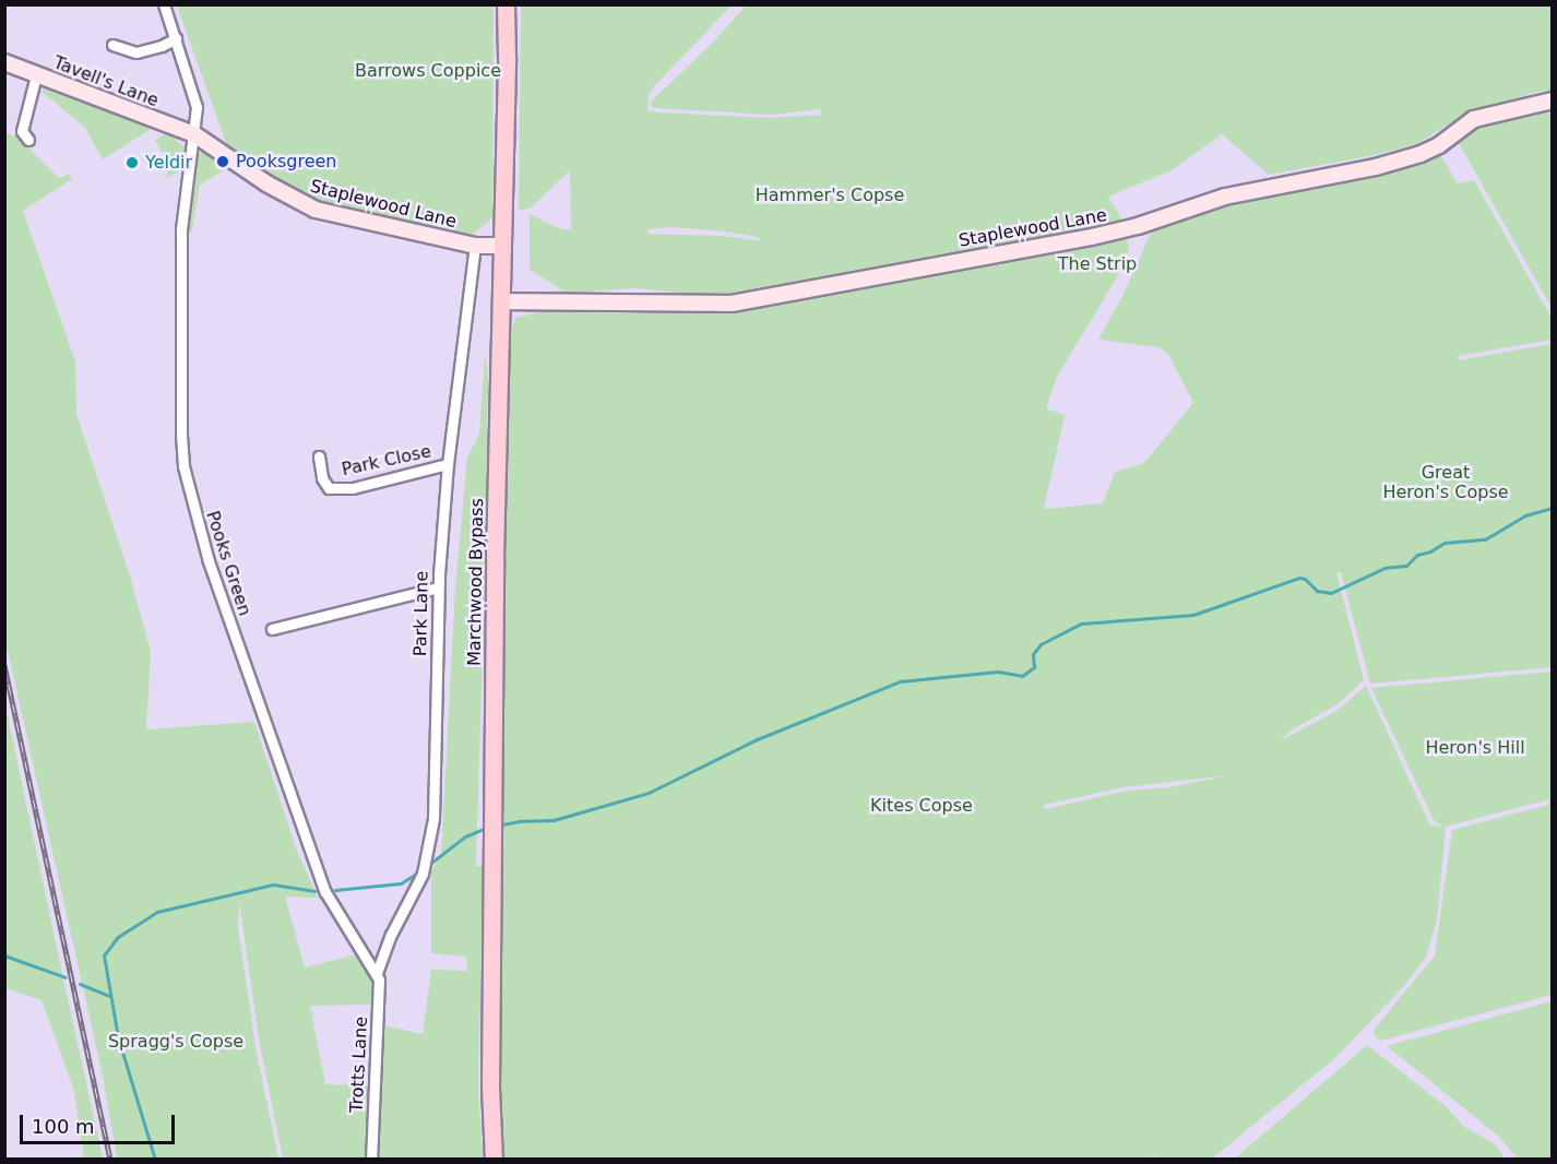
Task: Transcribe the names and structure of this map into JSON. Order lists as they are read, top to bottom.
{
  "streets": {
    "main road": ["Marchwood Bypass"],
    "street": [
      "Tavell's Lane",
      "Staplewood Lane",
      "Park Close",
      "Pooks Green",
      "Park Lane",
      "Trotts Lane"
    ]
  },
  "crossings": [
    ["Tavell's Lane", "Staplewood Lane"],
    ["Tavell's Lane", "Pooks Green"],
    ["Staplewood Lane", "Pooks Green"],
    ["Staplewood Lane", "Marchwood Bypass"],
    ["Staplewood Lane", "Park Lane"],
    ["Park Close", "Park Lane"],
    ["Pooks Green", "Park Lane"],
    ["Pooks Green", "Trotts Lane"],
    ["Park Lane", "Trotts Lane"]
  ],
  "parks": [
    "Barrows Coppice",
    "Hammer's Copse",
    "The Strip",
    "Great Heron's Copse",
    "Heron's Hill",
    "Kites Copse",
    "Spragg's Copse"
  ],
  "places": ["Pooksgreen", "Yeldir"],
  "scale_bar": "100 m"
}
